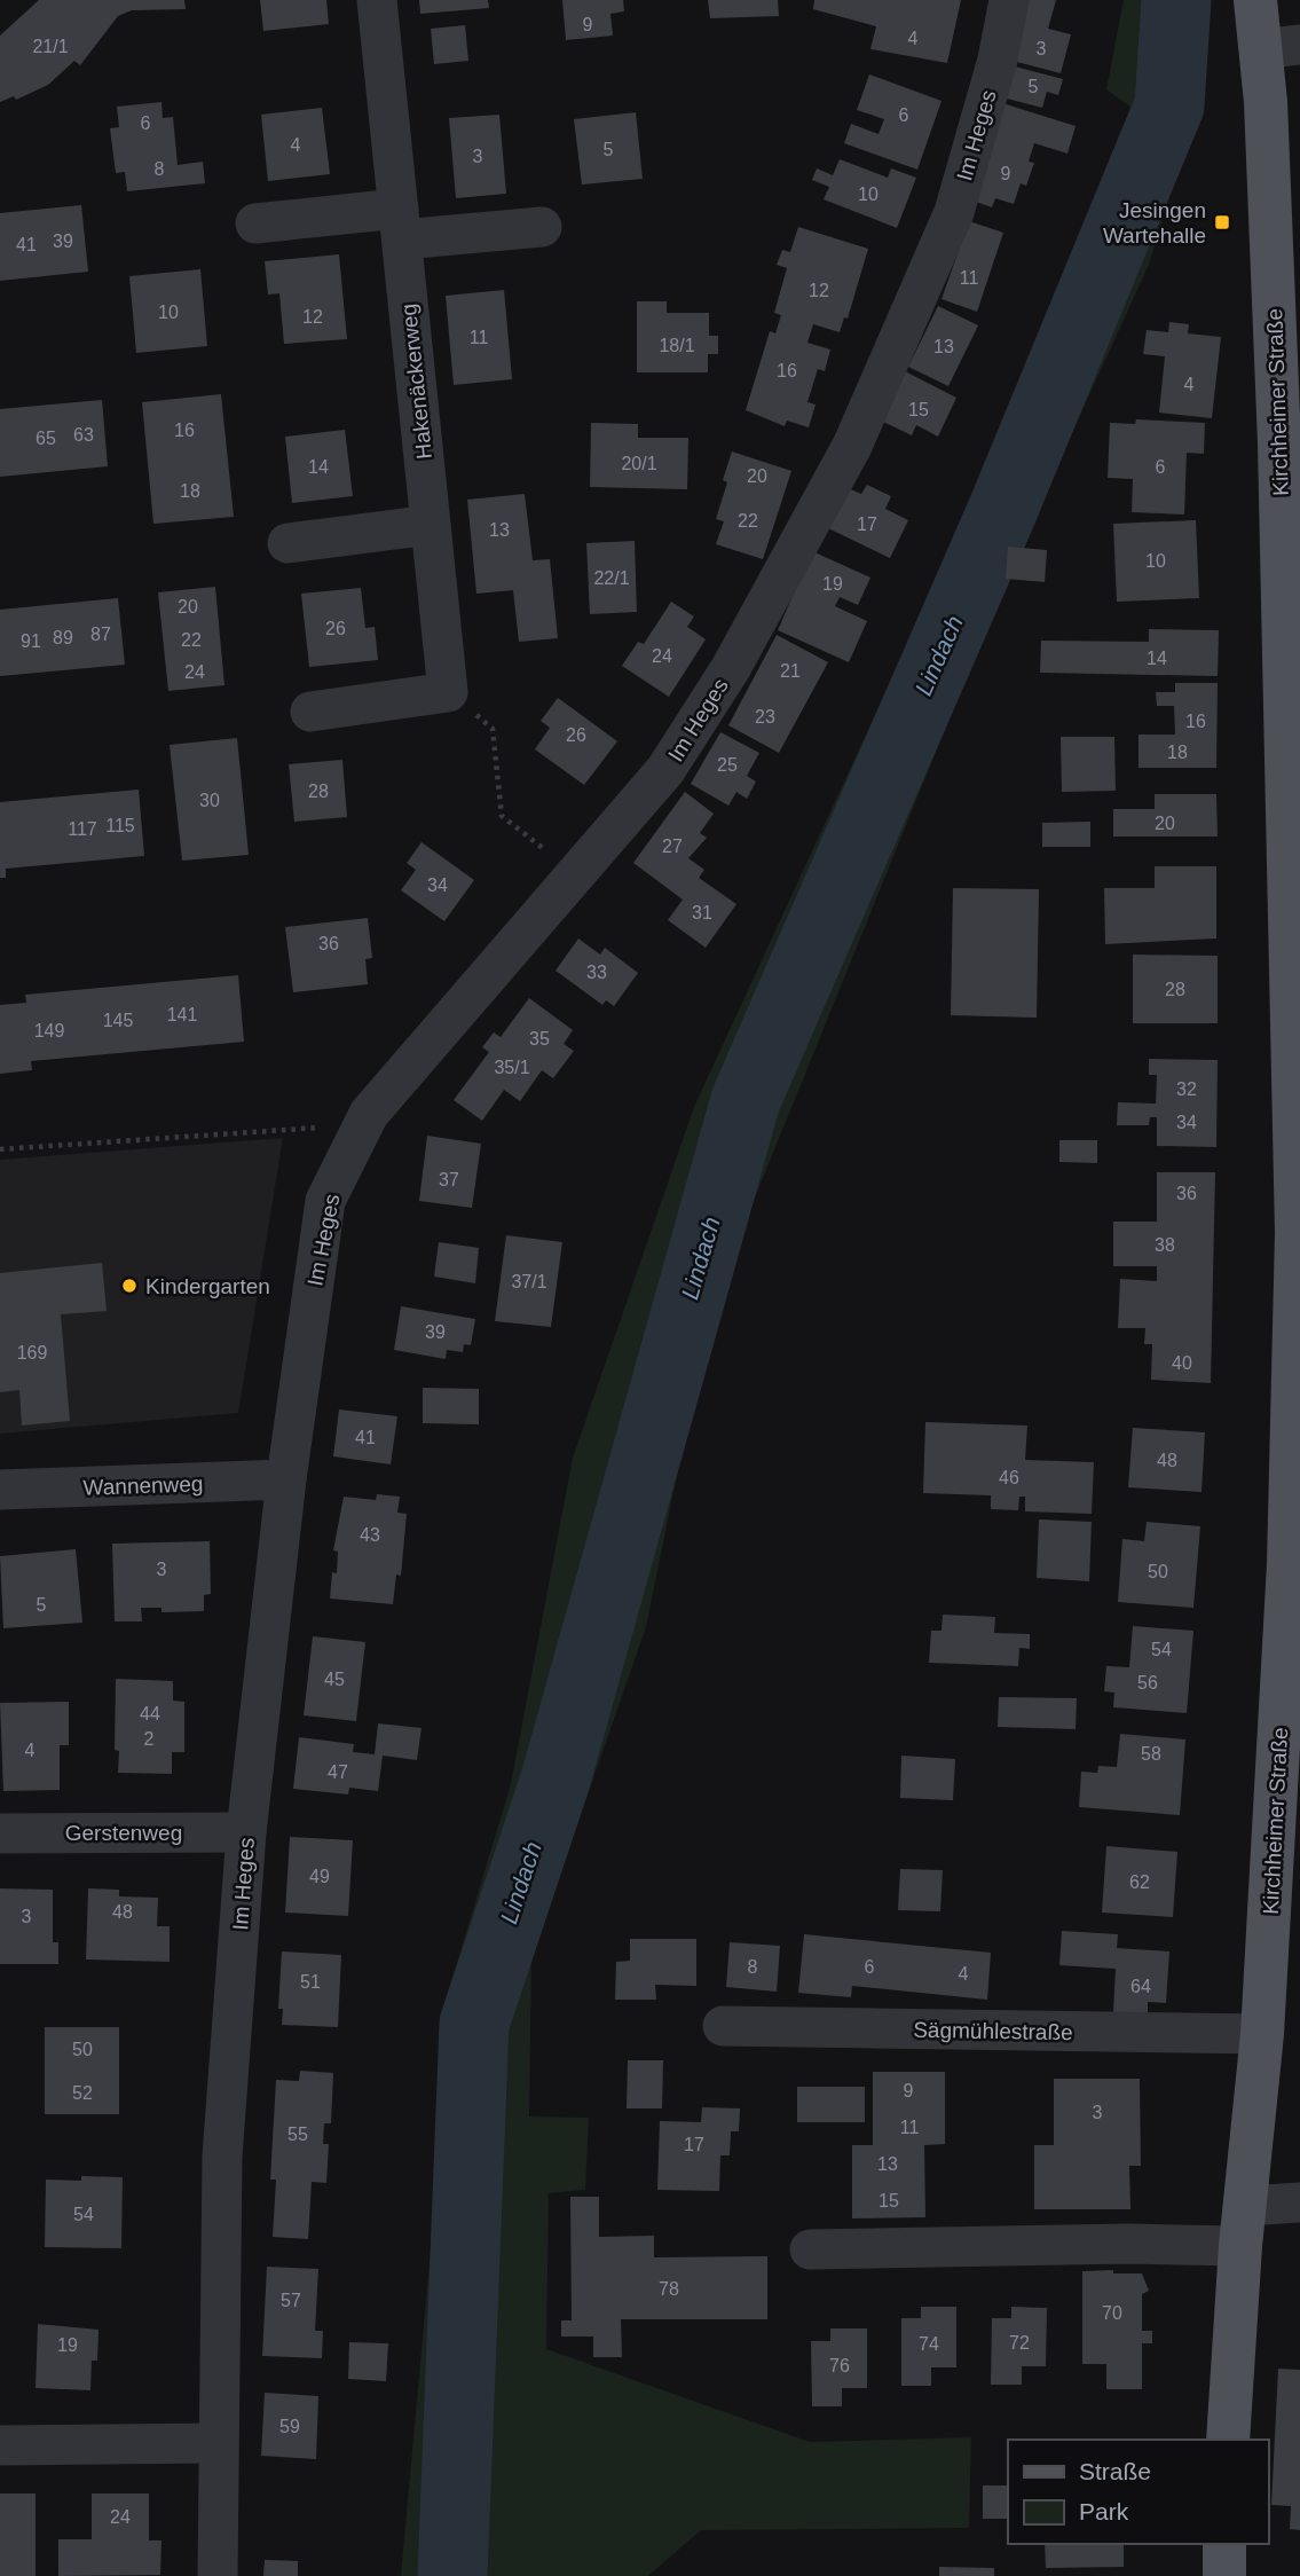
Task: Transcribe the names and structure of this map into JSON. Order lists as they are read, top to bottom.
{
  "streets": {
    "main road": ["Kirchheimer Straße"],
    "street": [
      "Im Heges",
      "Hakenäckerweg",
      "Wannenweg",
      "Gerstenweg",
      "Sägmühlestraße"
    ]
  },
  "crossings": [
    ["Im Heges", "Wannenweg"],
    ["Im Heges", "Gerstenweg"],
    ["Kirchheimer Straße", "Sägmühlestraße"]
  ],
  "water": ["Lindach"],
  "places": {
    "transit": ["Jesingen Wartehalle"],
    "other": ["Kindergarten"]
  },
  "house_numbers": [
    "9",
    "4",
    "21/1",
    "3",
    "5",
    "6",
    "6",
    "4",
    "5",
    "3",
    "8",
    "9",
    "10",
    "39",
    "41",
    "11",
    "12",
    "10",
    "12",
    "11",
    "18/1",
    "13",
    "16",
    "4",
    "15",
    "16",
    "63",
    "65",
    "20/1",
    "14",
    "6",
    "20",
    "18",
    "22",
    "17",
    "13",
    "10",
    "22/1",
    "19",
    "20",
    "26",
    "87",
    "89",
    "22",
    "91",
    "24",
    "14",
    "21",
    "24",
    "23",
    "16",
    "26",
    "18",
    "25",
    "28",
    "30",
    "20",
    "115",
    "117",
    "27",
    "34",
    "31",
    "36",
    "33",
    "28",
    "141",
    "145",
    "149",
    "35",
    "35/1",
    "32",
    "34",
    "37",
    "36",
    "38",
    "37/1",
    "39",
    "169",
    "40",
    "41",
    "48",
    "46",
    "43",
    "3",
    "50",
    "5",
    "54",
    "45",
    "56",
    "44",
    "2",
    "4",
    "58",
    "47",
    "49",
    "62",
    "48",
    "3",
    "8",
    "6",
    "4",
    "51",
    "64",
    "50",
    "9",
    "52",
    "3",
    "11",
    "55",
    "17",
    "13",
    "15",
    "54",
    "78",
    "57",
    "70",
    "72",
    "74",
    "19",
    "76",
    "59",
    "24"
  ],
  "legend": ["Straße", "Park"]
}
